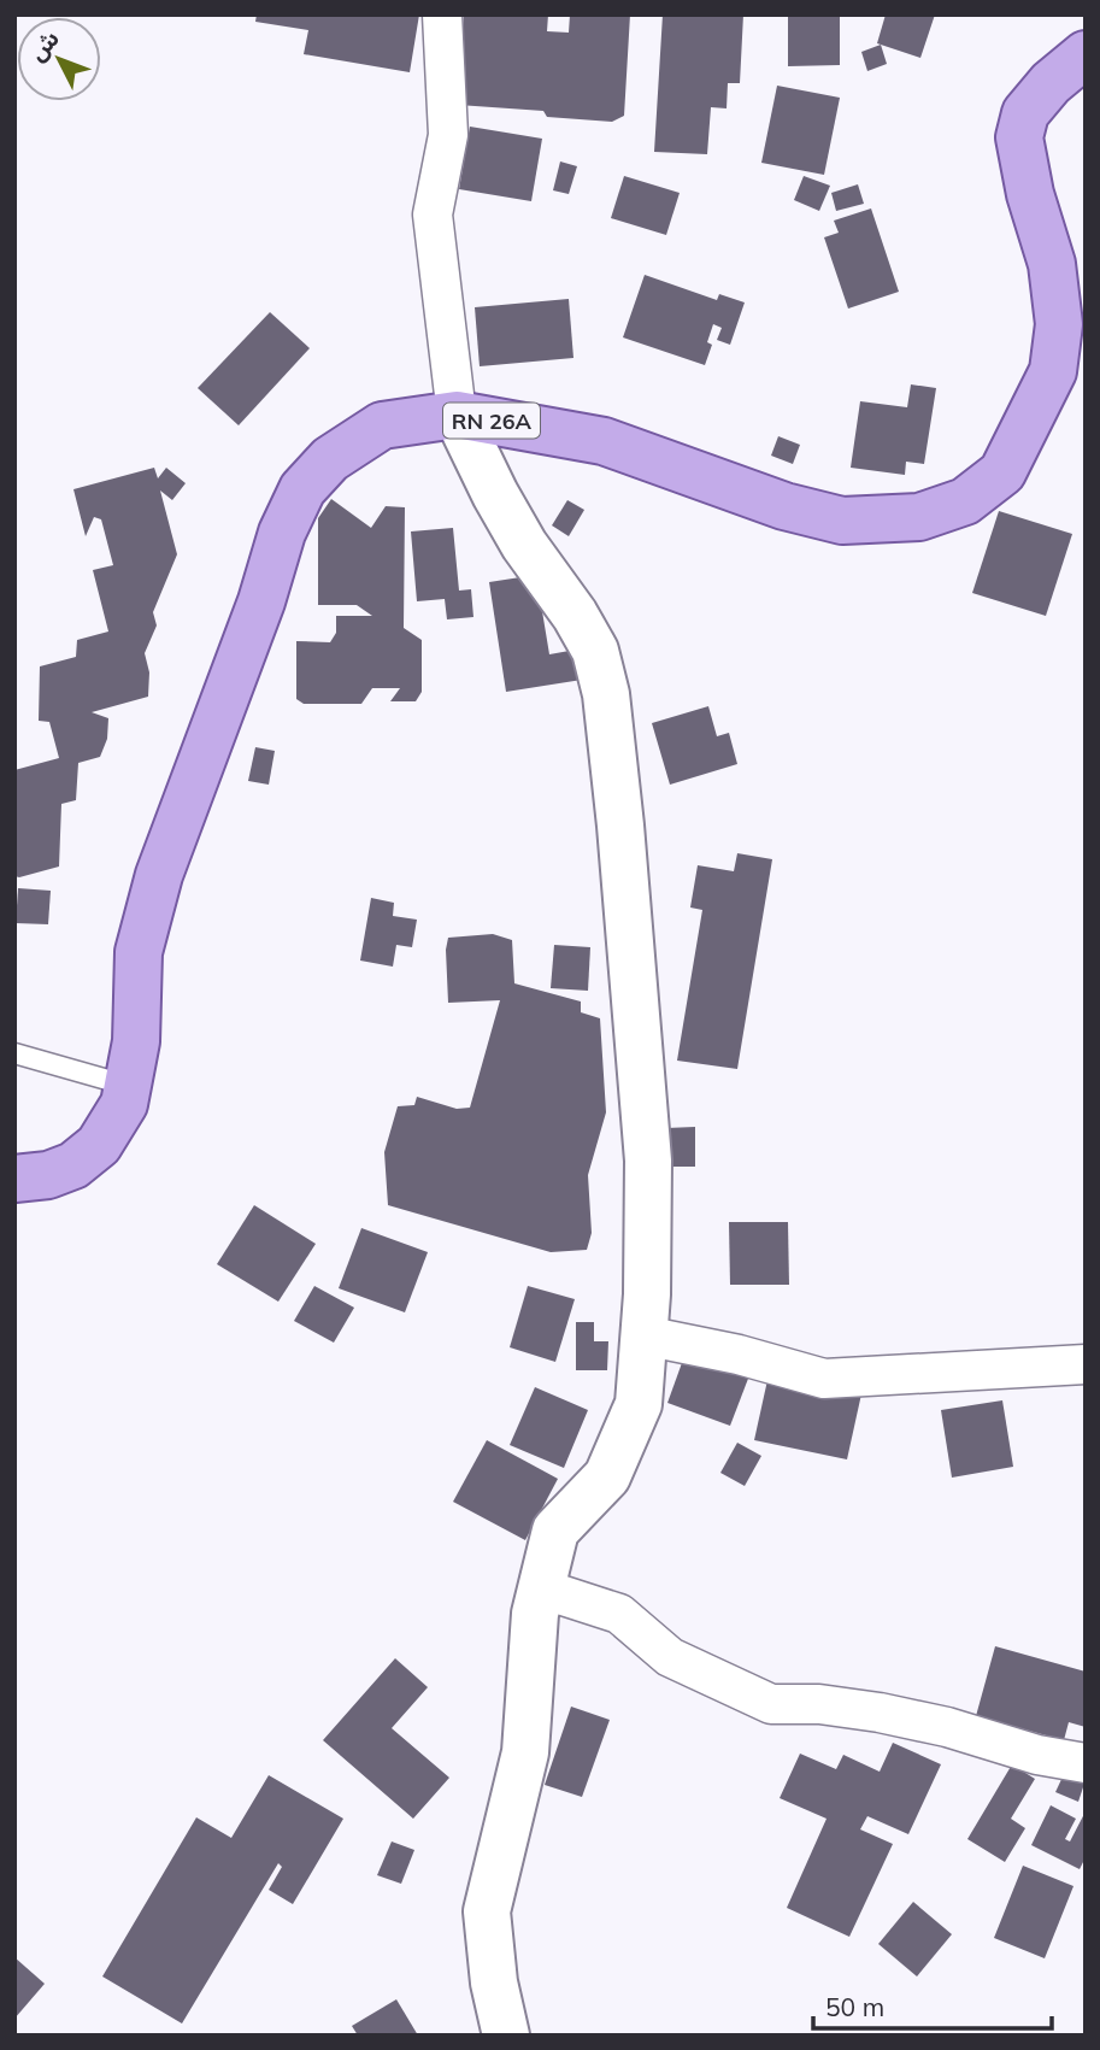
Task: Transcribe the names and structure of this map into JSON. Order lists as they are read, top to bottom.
{
  "streets": {
    "main road": ["RN 26A"]
  },
  "scale_bar": "50 m",
  "north": "top left"
}
